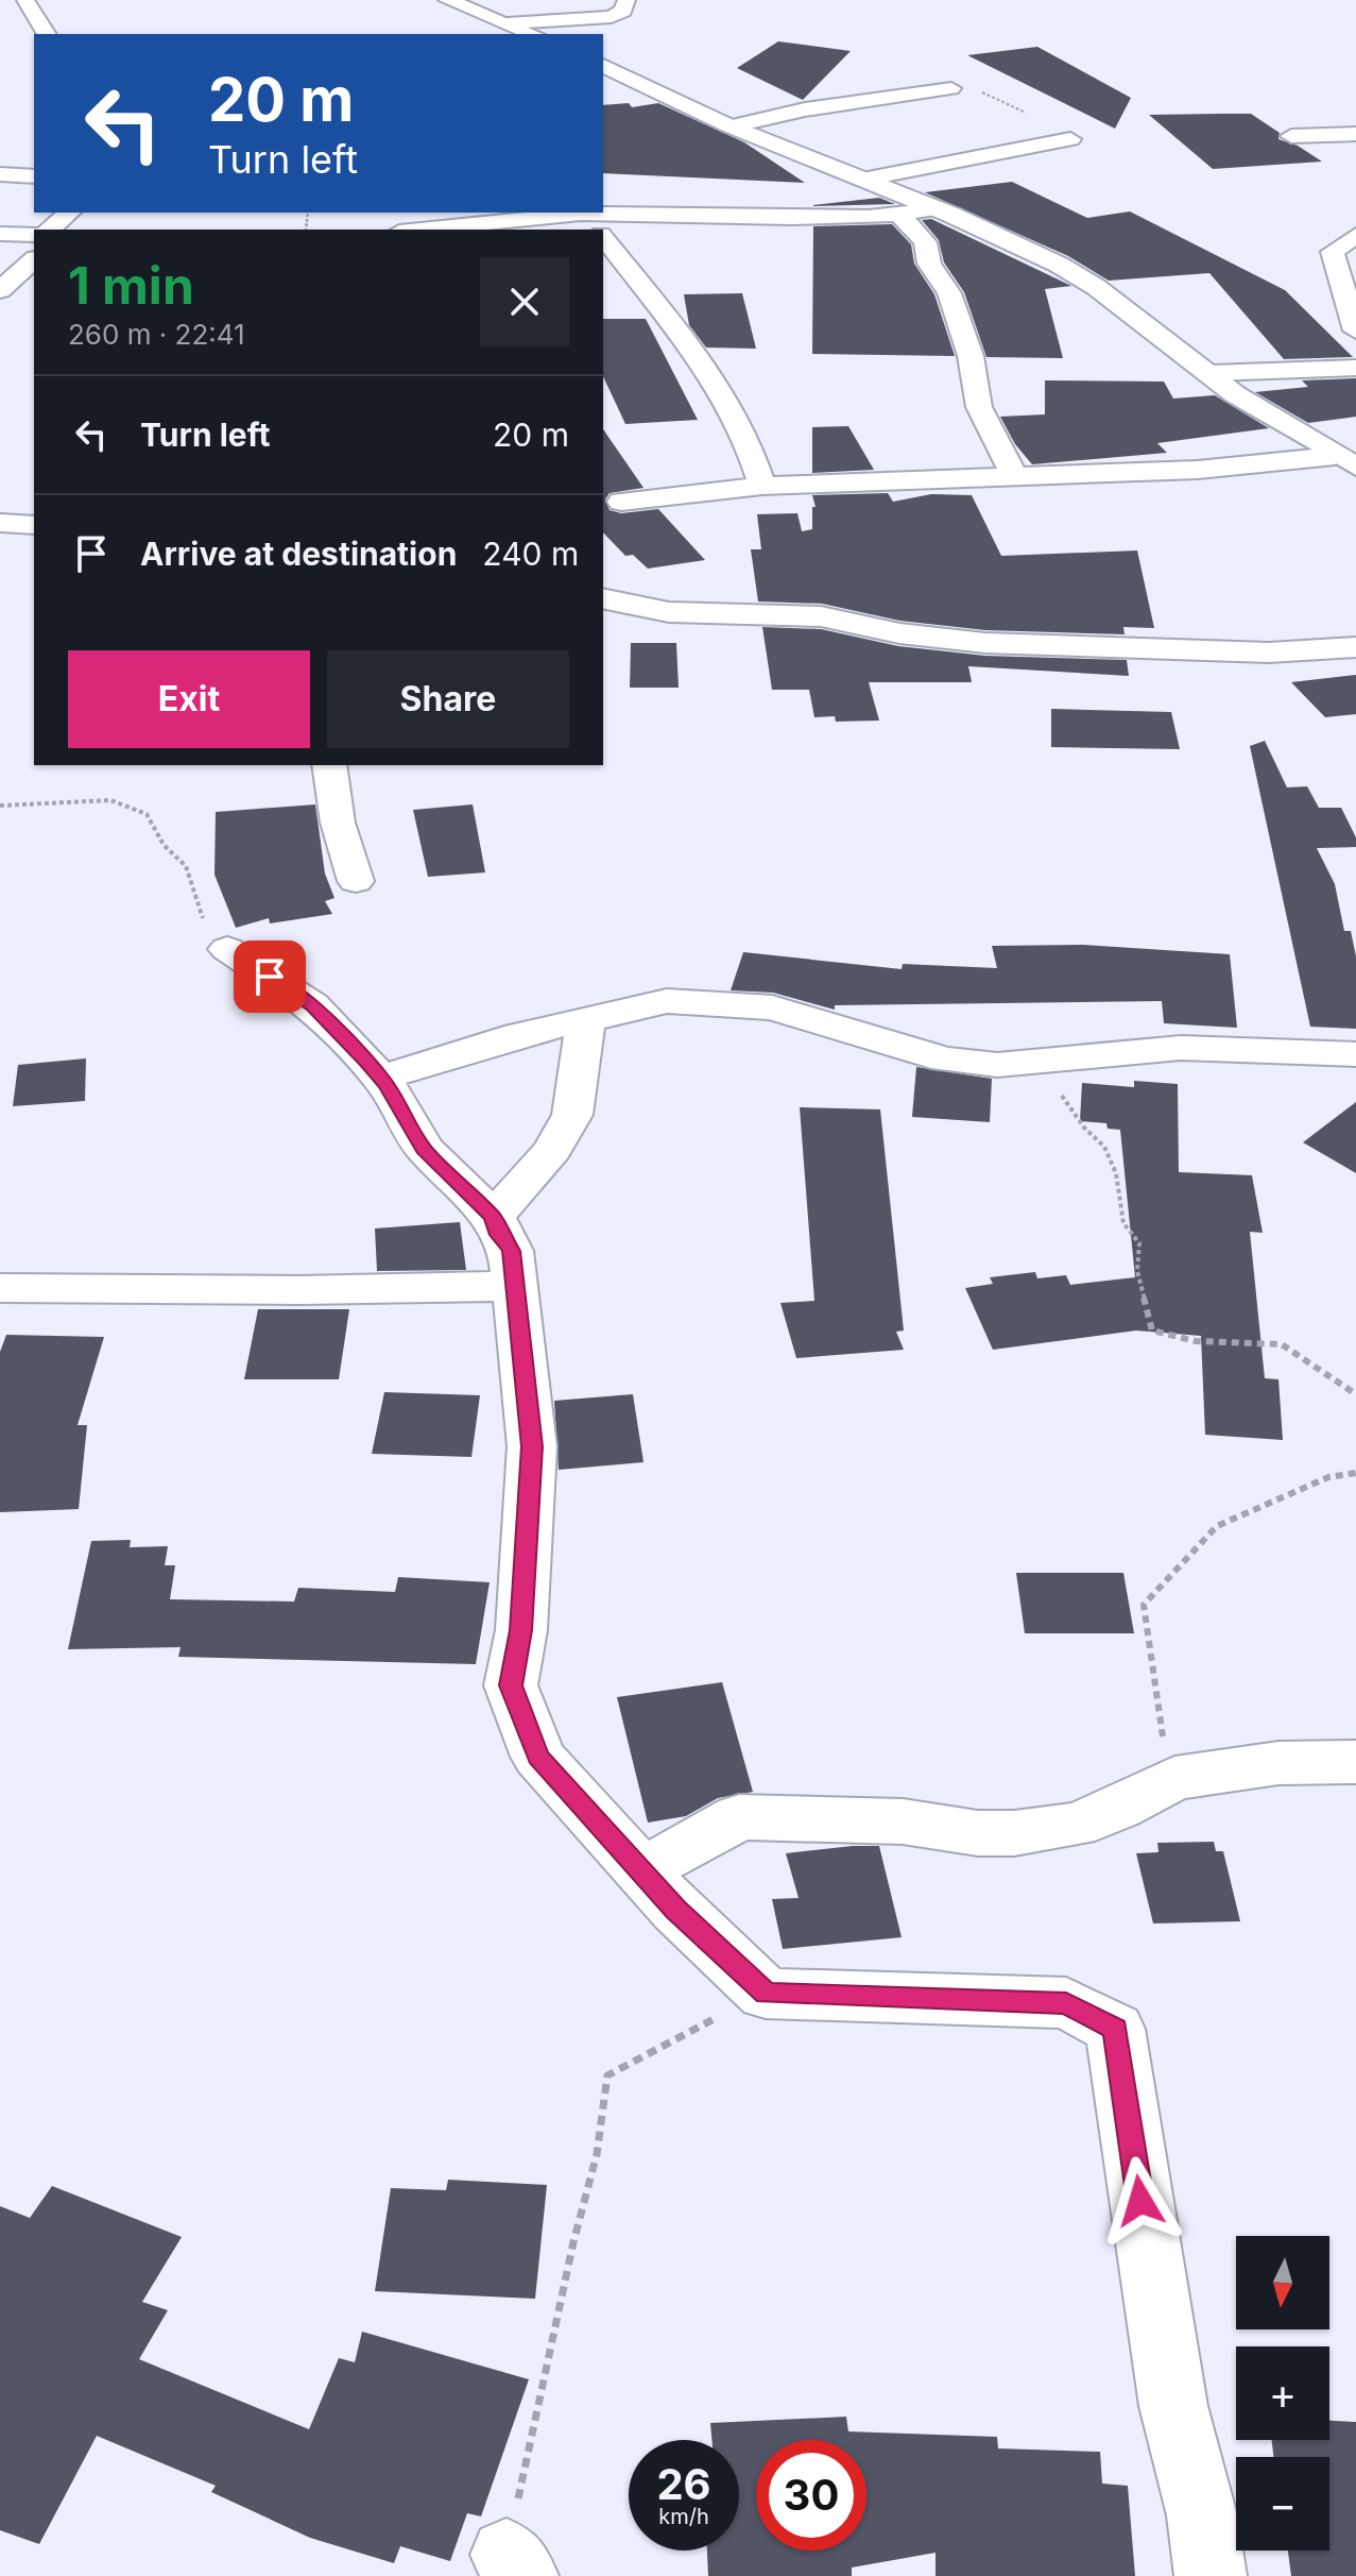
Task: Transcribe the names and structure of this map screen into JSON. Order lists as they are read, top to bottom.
{
  "north": "bottom",
  "page": {
    "turn": ["20 m", "Turn left"],
    "heading": ["1 min", "260 m · 22:41"],
    "list": [
      {
        "name": "Turn left",
        "value": "20 m"
      },
      {
        "name": "Arrive at destination",
        "value": "240 m"
      }
    ],
    "buttons": ["Exit", "Share"],
    "map_buttons": ["+", "−"],
    "speed": "26 km/h",
    "limit": "30"
  }
}
